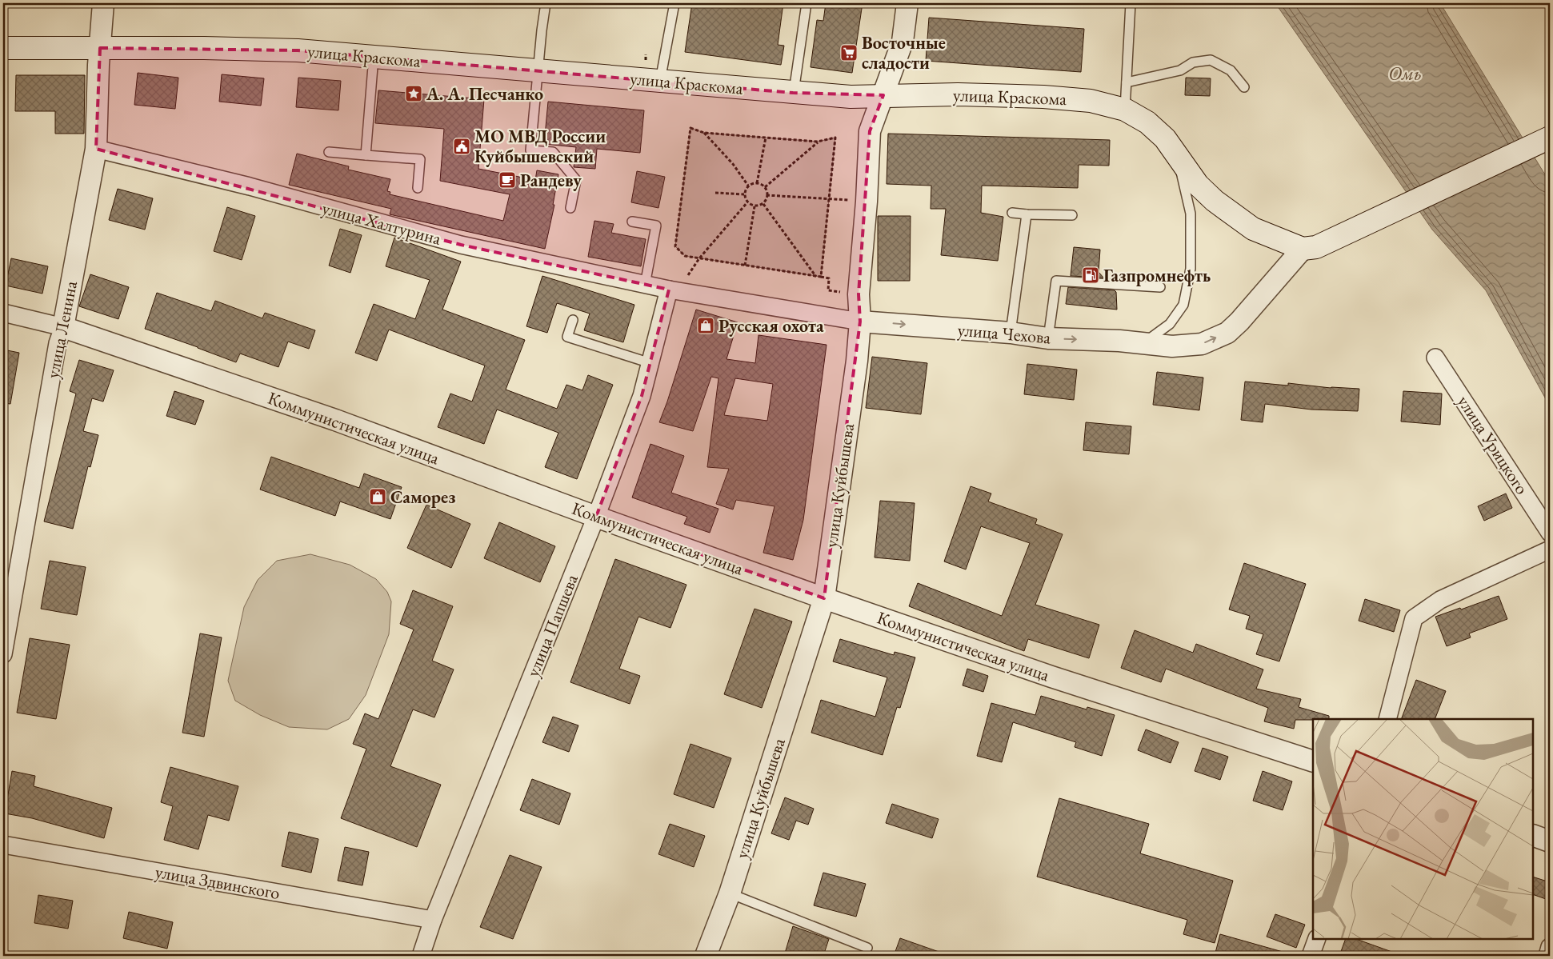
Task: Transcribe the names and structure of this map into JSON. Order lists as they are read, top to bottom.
{
  "streets": {
    "main road": ["улица Краскома"],
    "street": [
      "улица Халтурина",
      "улица Ленина",
      "улица Чехова",
      "Коммунистическая улица",
      "улица Урицкого",
      "улица Куйбышева",
      "улица Папшева",
      "улица Здвинского"
    ]
  },
  "crossings": [
    ["улица Краскома", "улица Ленина"],
    ["улица Краскома", "улица Чехова"],
    ["улица Краскома", "улица Куйбышева"],
    ["улица Халтурина", "улица Ленина"],
    ["улица Халтурина", "улица Чехова"],
    ["улица Халтурина", "улица Папшева"],
    ["улица Ленина", "Коммунистическая улица"],
    ["улица Чехова", "улица Куйбышева"],
    ["улица Чехова", "улица Папшева"],
    ["Коммунистическая улица", "улица Куйбышева"],
    ["Коммунистическая улица", "улица Папшева"],
    ["улица Папшева", "улица Здвинского"]
  ],
  "one_way": ["улица Чехова"],
  "water": ["Омь"],
  "places": {
    "supermarket": ["Восточные сладости"],
    "place": ["А. А. Песчанко"],
    "public building": ["МО МВД России Куйбышевский"],
    "cafe": ["Рандеву"],
    "fuel station": ["Газпромнефть"],
    "shop": ["Русская охота", "Саморез"]
  }
}
